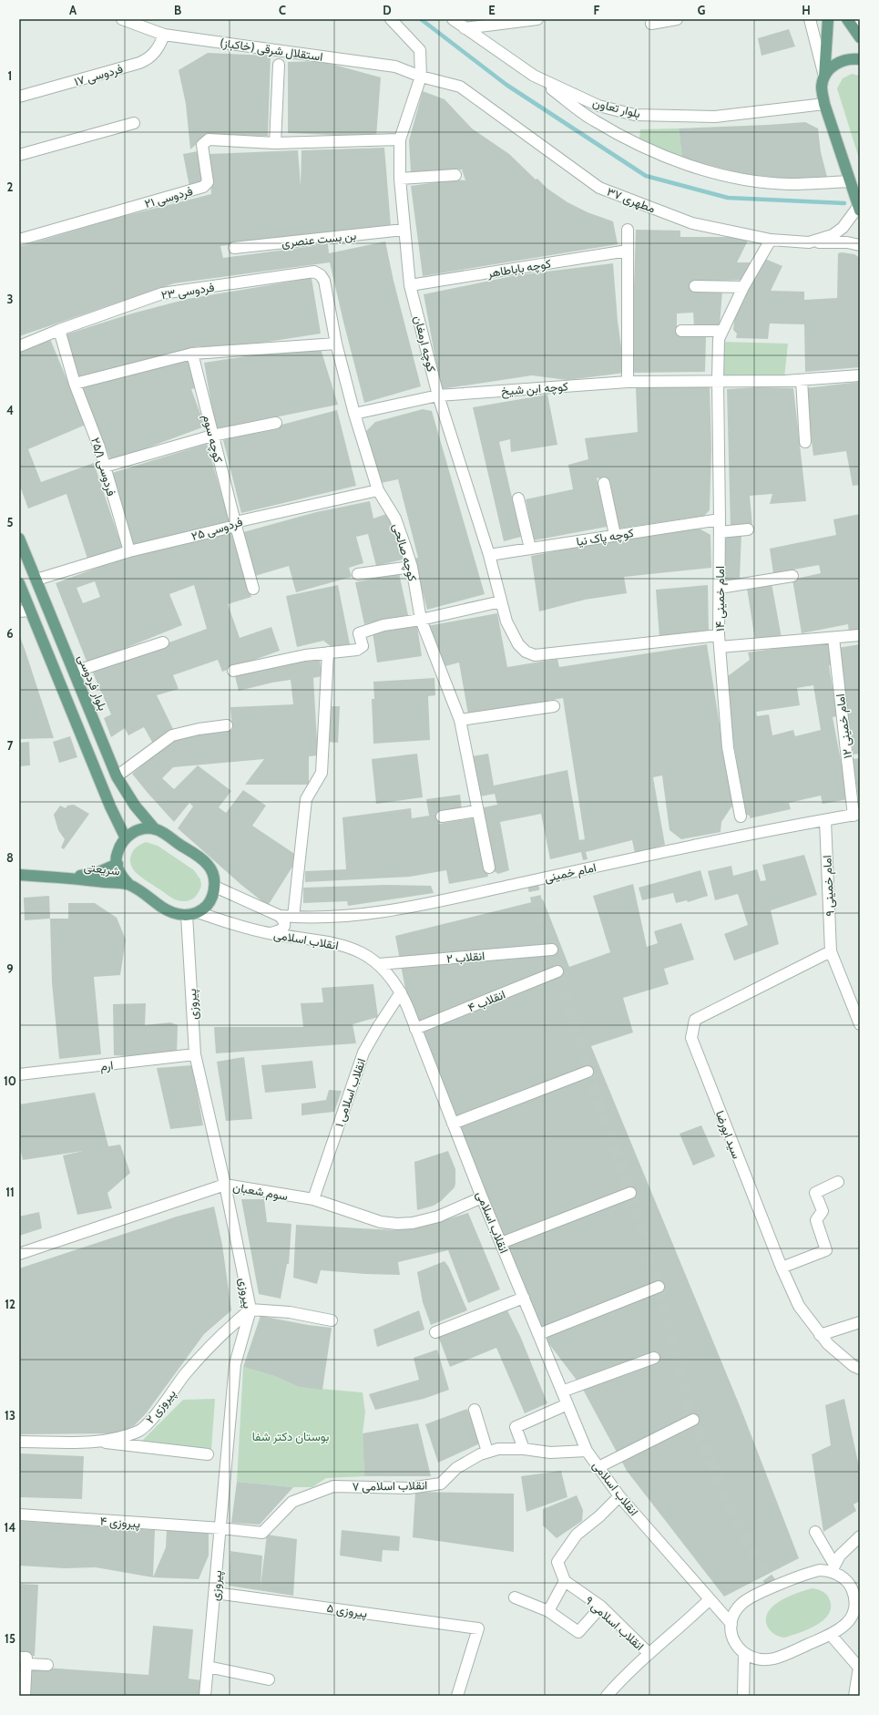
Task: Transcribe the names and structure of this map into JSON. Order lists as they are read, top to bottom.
{
  "streets": {
    "main road": ["بلوار فردوسی", "شریعتی"],
    "street": [
      "استقلال شرقی (خاکباز)",
      "فردوسی ۱۷",
      "بلوار تعاون",
      "فردوسی ۲۱",
      "مطهری ۳۷",
      "بن بست عنصری",
      "کوچه باباطاهر",
      "فردوسی ۲۳",
      "کوچه ارمغان",
      "کوچه ابن شیخ",
      "کوچه سوم",
      "فردوسی ۲۵/۱",
      "فردوسی ۲۵",
      "کوچه پاک نیا",
      "کوچه صالحی",
      "امام خمینی ۱۴",
      "امام خمینی ۱۲",
      "امام خمینی",
      "امام خمینی ۹",
      "انقلاب اسلامی",
      "انقلاب ۲",
      "انقلاب ۴",
      "پیروزی",
      "ارم",
      "انقلاب اسلامی ۱",
      "سید ابورضا",
      "سوم شعبان",
      "پیروزی ۲",
      "انقلاب اسلامی ۷",
      "پیروزی ۴",
      "پیروزی ۵",
      "انقلاب اسلامی ۹"
    ]
  },
  "crossings": [
    ["استقلال شرقی (خاکباز)", "فردوسی ۱۷"],
    ["استقلال شرقی (خاکباز)", "مطهری ۳۷"],
    ["استقلال شرقی (خاکباز)", "کوچه ارمغان"],
    ["مطهری ۳۷", "کوچه ارمغان"],
    ["مطهری ۳۷", "امام خمینی ۱۴"],
    ["بن بست عنصری", "کوچه ارمغان"],
    ["کوچه باباطاهر", "کوچه ارمغان"],
    ["فردوسی ۲۳", "فردوسی ۲۵/۱"],
    ["فردوسی ۲۳", "کوچه صالحی"],
    ["کوچه ارمغان", "کوچه ابن شیخ"],
    ["کوچه ارمغان", "کوچه پاک نیا"],
    ["کوچه ارمغان", "امام خمینی ۱۴"],
    ["کوچه ابن شیخ", "کوچه صالحی"],
    ["کوچه ابن شیخ", "امام خمینی ۱۴"],
    ["کوچه سوم", "فردوسی ۲۵"],
    ["فردوسی ۲۵/۱", "فردوسی ۲۵"],
    ["فردوسی ۲۵", "کوچه صالحی"],
    ["فردوسی ۲۵", "بلوار فردوسی"],
    ["کوچه پاک نیا", "امام خمینی ۱۴"],
    ["بلوار فردوسی", "شریعتی"],
    ["بلوار فردوسی", "امام خمینی"],
    ["بلوار فردوسی", "انقلاب اسلامی"],
    ["بلوار فردوسی", "پیروزی"],
    ["امام خمینی ۱۲", "امام خمینی"],
    ["شریعتی", "امام خمینی"],
    ["شریعتی", "انقلاب اسلامی"],
    ["شریعتی", "پیروزی"],
    ["امام خمینی", "امام خمینی ۹"],
    ["امام خمینی", "انقلاب اسلامی"],
    ["امام خمینی", "پیروزی"],
    ["امام خمینی ۹", "سید ابورضا"],
    ["انقلاب اسلامی", "انقلاب ۲"],
    ["انقلاب اسلامی", "انقلاب ۴"],
    ["انقلاب اسلامی", "پیروزی"],
    ["انقلاب اسلامی", "انقلاب اسلامی ۱"],
    ["انقلاب اسلامی", "سوم شعبان"],
    ["انقلاب اسلامی", "انقلاب اسلامی ۷"],
    ["پیروزی", "ارم"],
    ["پیروزی", "سوم شعبان"],
    ["پیروزی", "پیروزی ۲"],
    ["پیروزی", "پیروزی ۴"],
    ["پیروزی", "پیروزی ۵"],
    ["انقلاب اسلامی ۱", "سوم شعبان"],
    ["انقلاب اسلامی ۷", "پیروزی ۴"]
  ],
  "parks": ["بوستان دکتر شفا"],
  "grid": {
    "columns": [
      "A",
      "B",
      "C",
      "D",
      "E",
      "F",
      "G",
      "H"
    ],
    "rows": [
      "1",
      "2",
      "3",
      "4",
      "5",
      "6",
      "7",
      "8",
      "9",
      "10",
      "11",
      "12",
      "13",
      "14",
      "15"
    ]
  }
}
